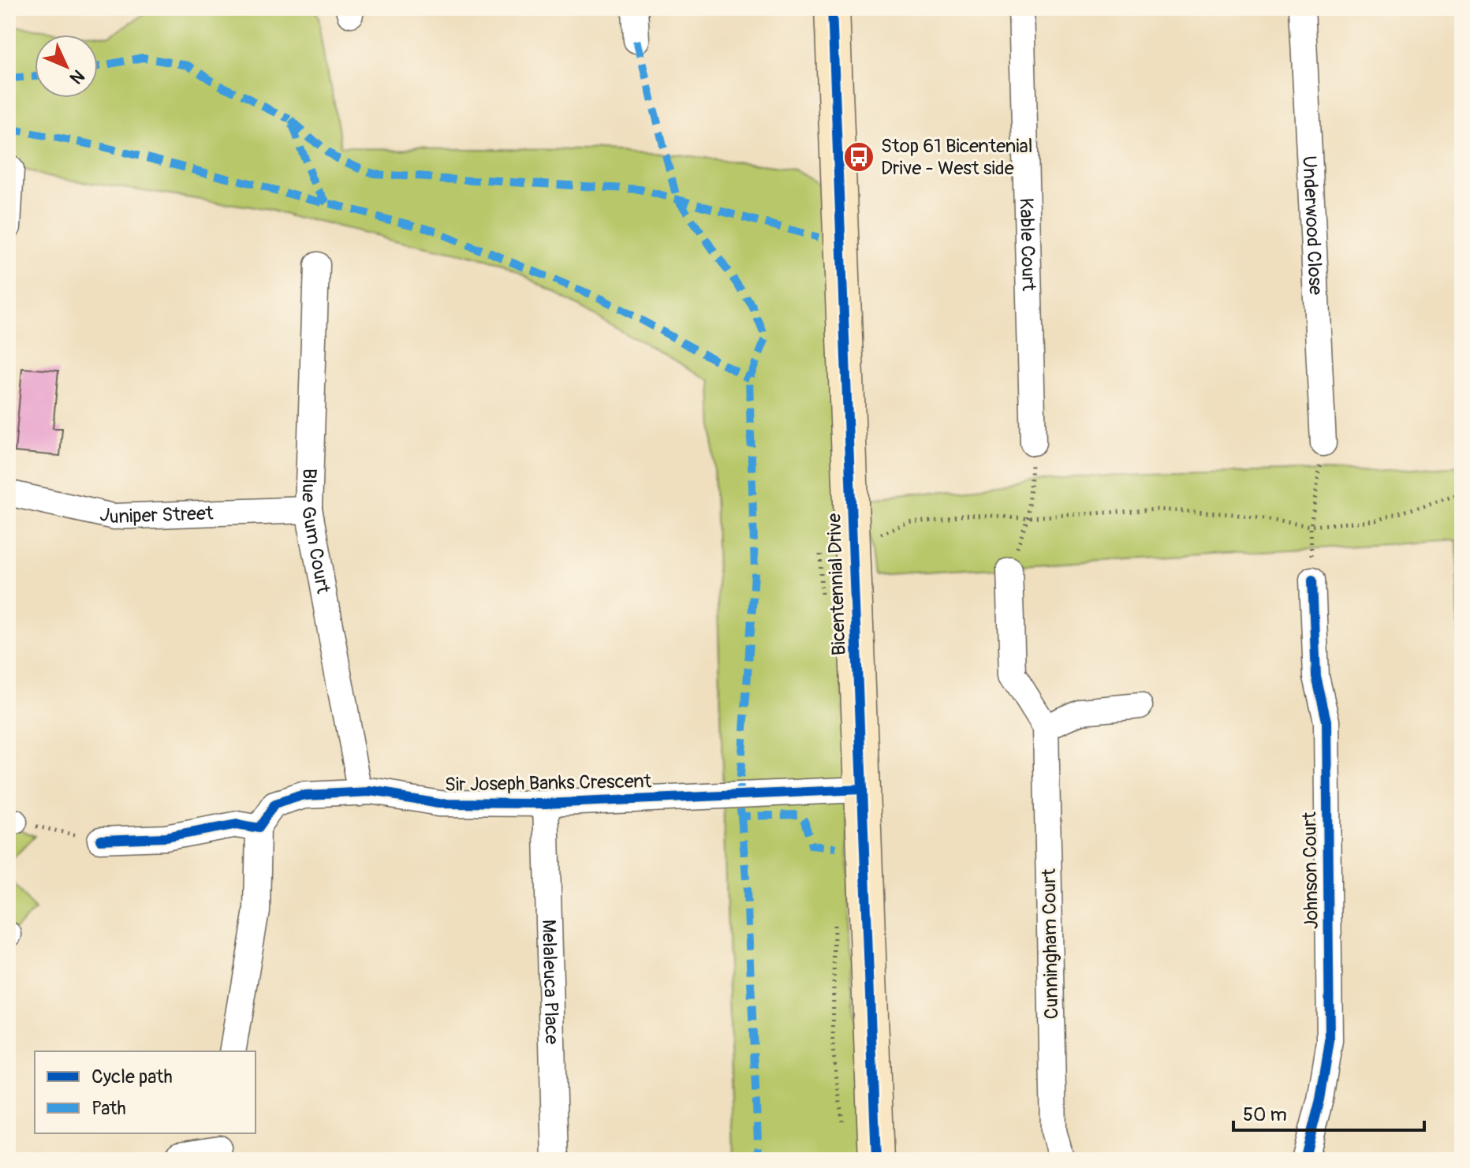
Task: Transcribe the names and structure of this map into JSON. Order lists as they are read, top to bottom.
{
  "streets": {
    "street": [
      "Underwood Close",
      "Kable Court",
      "Juniper Street",
      "Blue Gum Court",
      "Bicentennial Drive",
      "Sir Joseph Banks Crescent",
      "Johnson Court",
      "Cunningham Court",
      "Melaleuca Place"
    ]
  },
  "crossings": [
    ["Juniper Street", "Blue Gum Court"],
    ["Blue Gum Court", "Sir Joseph Banks Crescent"],
    ["Bicentennial Drive", "Sir Joseph Banks Crescent"],
    ["Sir Joseph Banks Crescent", "Melaleuca Place"]
  ],
  "places": {
    "bus stop": ["Stop 61 Bicentenial Drive - West side"]
  },
  "legend": ["Cycle path", "Path"],
  "scale_bar": "50 m",
  "north": "bottom right"
}
